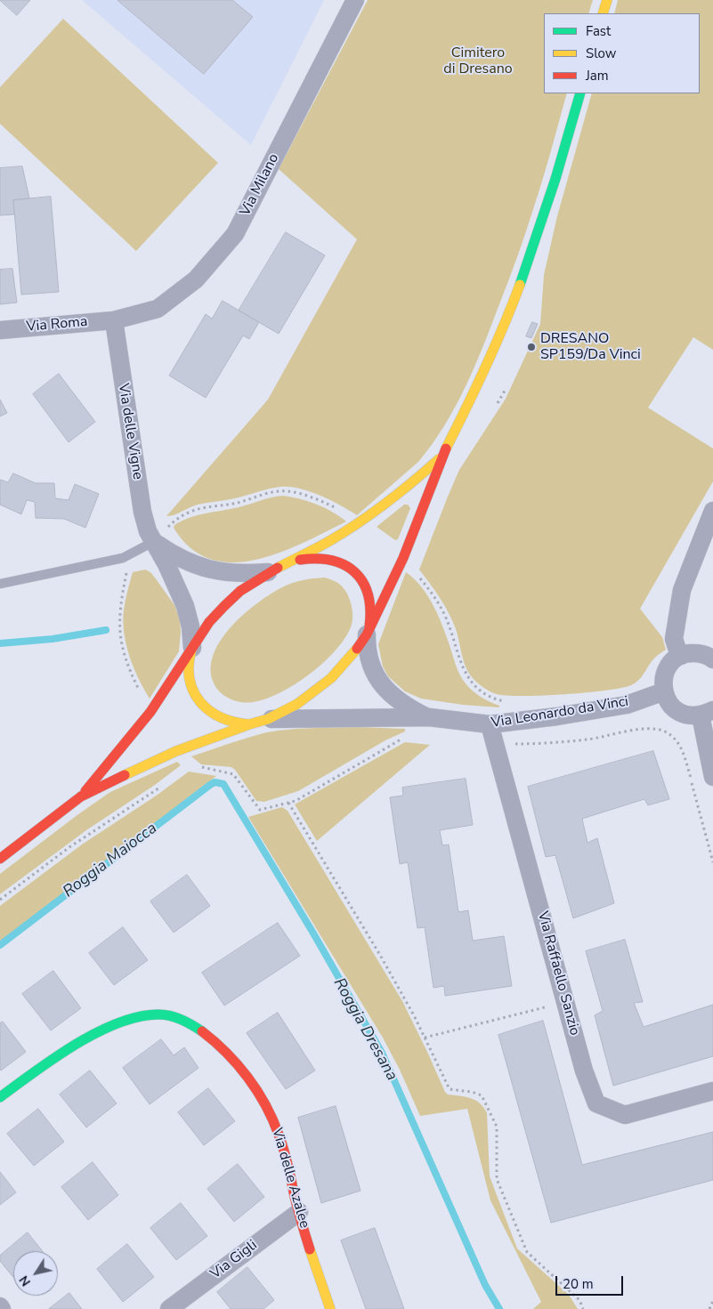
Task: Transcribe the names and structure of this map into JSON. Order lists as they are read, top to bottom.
{
  "streets": {
    "street": [
      "Via Milano",
      "Via Roma",
      "Via delle Vigne",
      "Via Leonardo da Vinci",
      "Via Raffaello Sanzio",
      "Via delle Azalee",
      "Via Gigli"
    ]
  },
  "crossings": [
    ["Via Milano", "Via Roma"],
    ["Via Milano", "Via delle Vigne"],
    ["Via Roma", "Via delle Vigne"],
    ["Via Leonardo da Vinci", "Via Raffaello Sanzio"],
    ["Via delle Azalee", "Via Gigli"]
  ],
  "water": ["Roggia Maiocca", "Roggia Dresana"],
  "parks": ["Cimitero di Dresano"],
  "places": ["DRESANO SP159/Da Vinci"],
  "legend": ["Fast", "Slow", "Jam"],
  "scale_bar": "20 m",
  "north": "bottom left"
}
